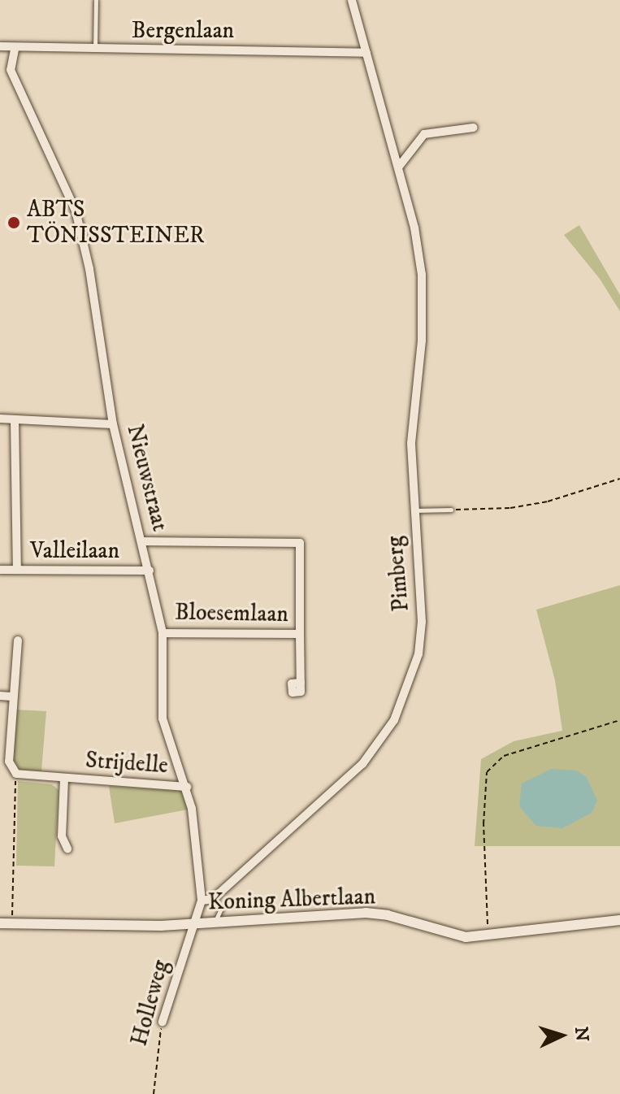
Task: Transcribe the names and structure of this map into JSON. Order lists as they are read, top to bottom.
{
  "streets": {
    "street": [
      "Bergenlaan",
      "Nieuwstraat",
      "Valleilaan",
      "Pimberg",
      "Bloesemlaan",
      "Strijdelle",
      "Koning Albertlaan",
      "Holleweg"
    ]
  },
  "crossings": [
    ["Bergenlaan", "Nieuwstraat"],
    ["Bergenlaan", "Pimberg"],
    ["Nieuwstraat", "Valleilaan"],
    ["Nieuwstraat", "Bloesemlaan"],
    ["Nieuwstraat", "Strijdelle"],
    ["Nieuwstraat", "Koning Albertlaan"],
    ["Nieuwstraat", "Holleweg"],
    ["Koning Albertlaan", "Holleweg"]
  ],
  "places": ["ABTS TÖNISSTEINER"],
  "north": "right"
}
